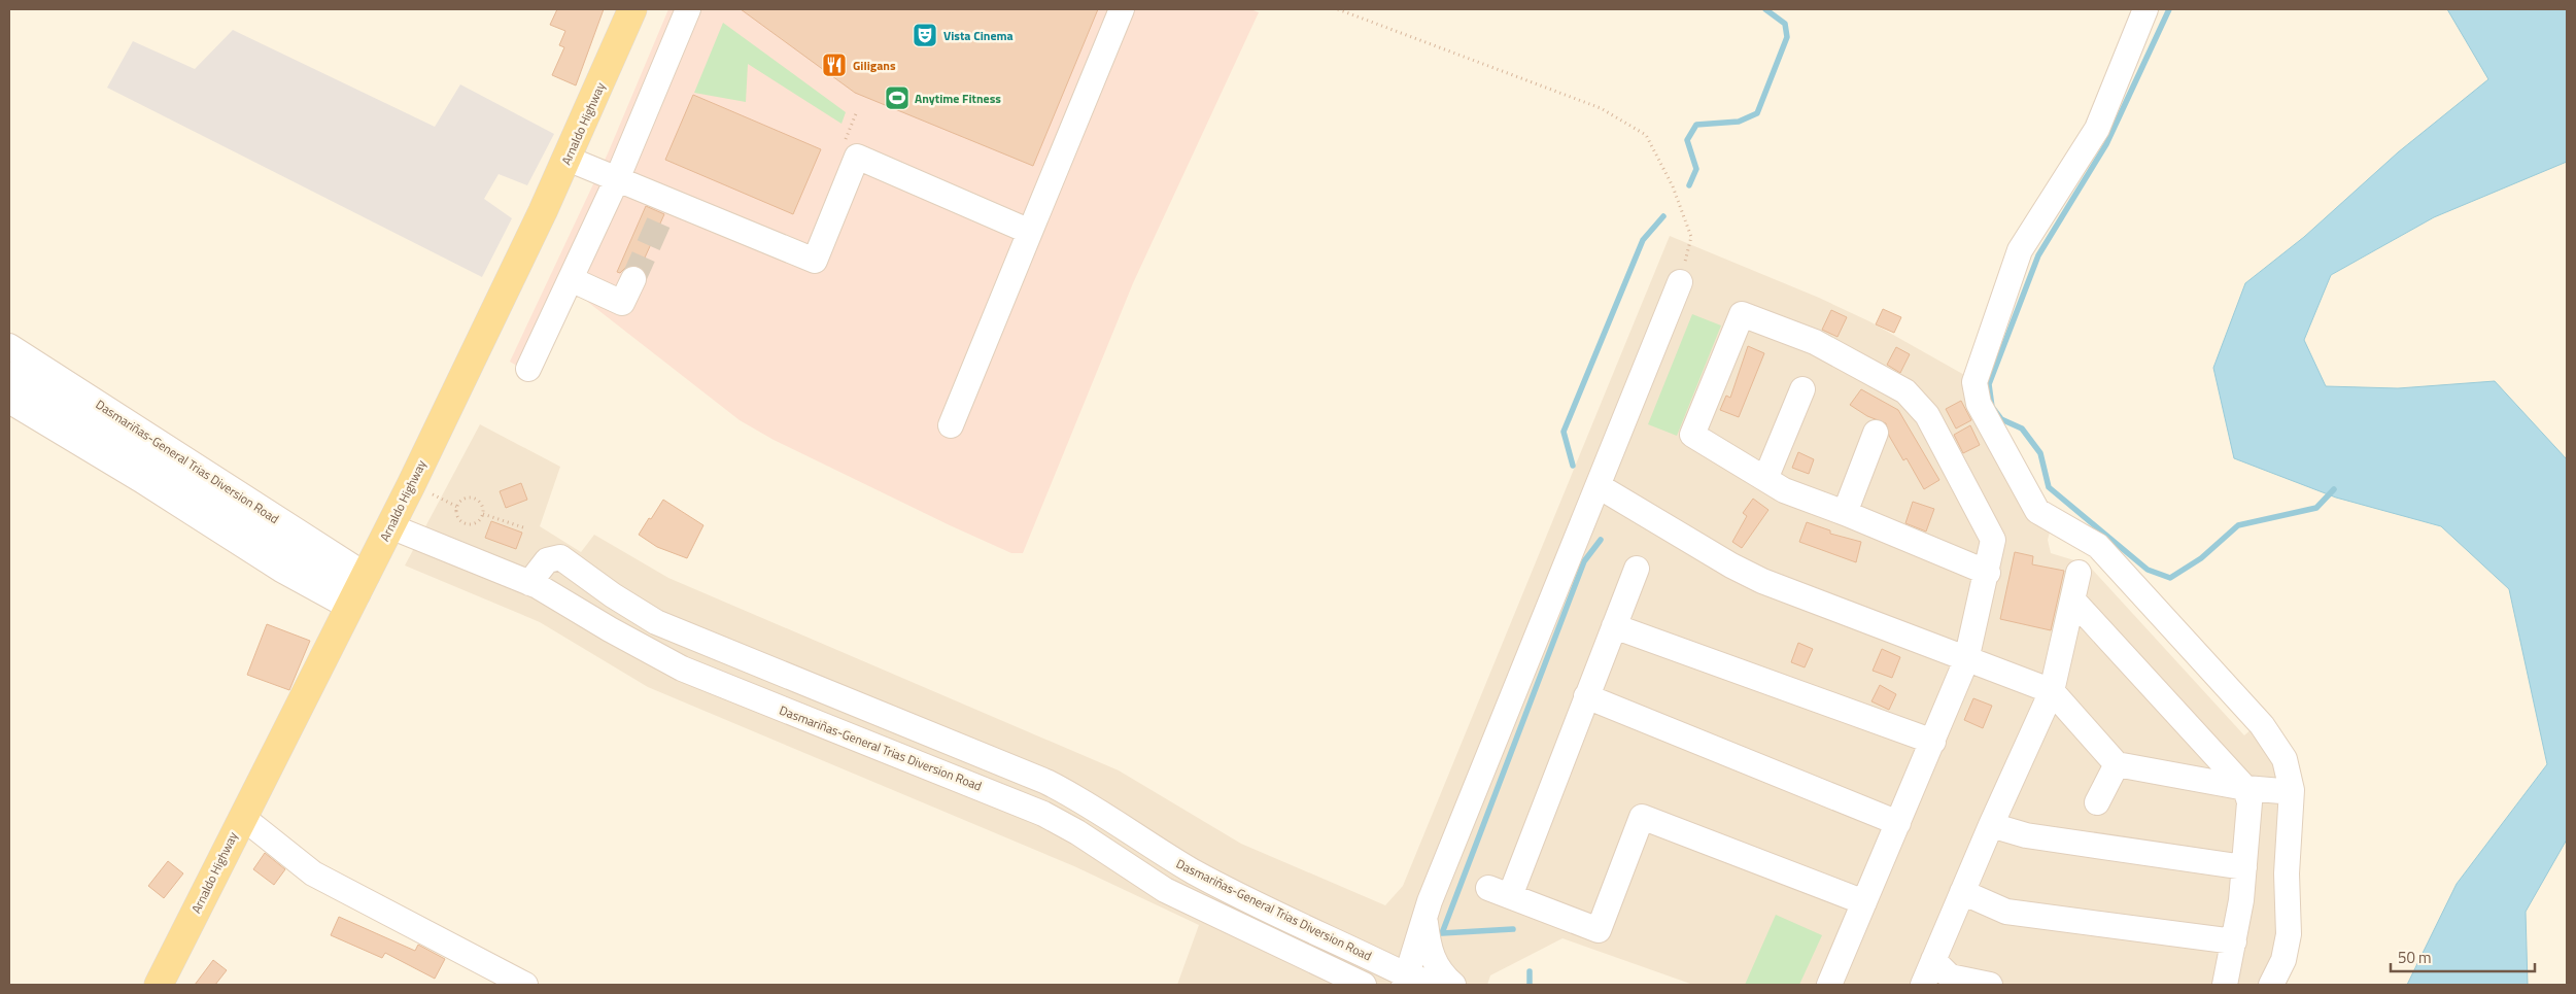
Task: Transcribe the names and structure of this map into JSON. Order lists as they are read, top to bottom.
{
  "streets": {
    "main road": ["Arnaldo Highway"],
    "street": ["Dasmariñas-General Trias Diversion Road"]
  },
  "crossings": [
    ["Arnaldo Highway", "Dasmariñas-General Trias Diversion Road"]
  ],
  "places": {
    "theatre": ["Vista Cinema"],
    "restaurant": ["Giligans"],
    "sports": ["Anytime Fitness"]
  },
  "scale_bar": "50 m"
}
